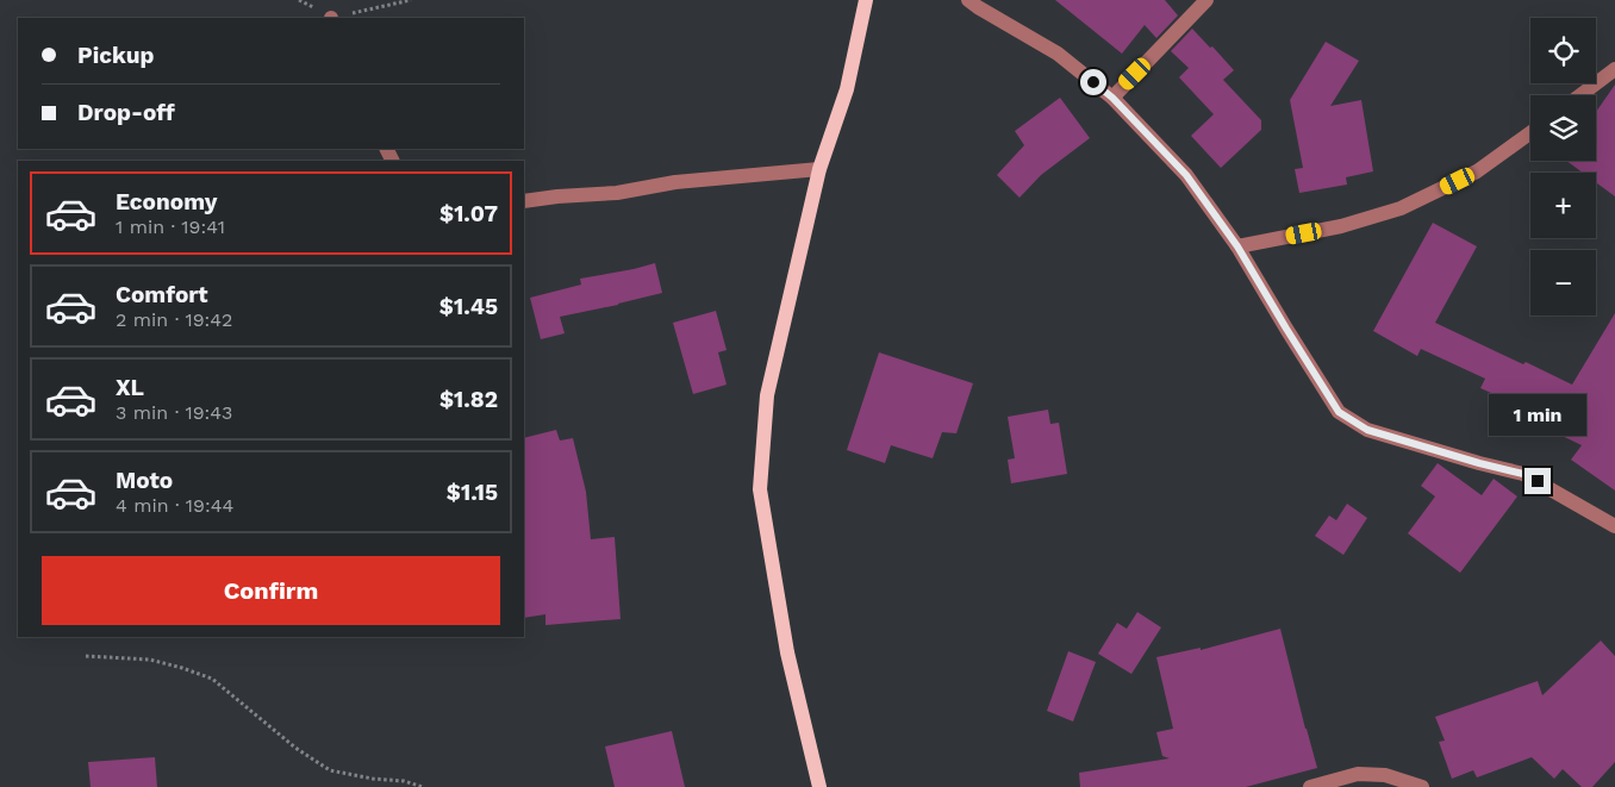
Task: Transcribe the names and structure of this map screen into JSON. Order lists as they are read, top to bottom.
{
  "page": {
    "map_buttons": ["+", "−"],
    "banner": ["Pickup", "Drop-off"],
    "list": [
      {
        "name": "Economy",
        "note": "1 min · 19:41",
        "value": "$1.07"
      },
      {
        "name": "Comfort",
        "note": "2 min · 19:42",
        "value": "$1.45"
      },
      {
        "name": "XL",
        "note": "3 min · 19:43",
        "value": "$1.82"
      },
      {
        "name": "Moto",
        "note": "4 min · 19:44",
        "value": "$1.15"
      }
    ],
    "bubble": "1 min",
    "buttons": "Confirm"
  }
}
